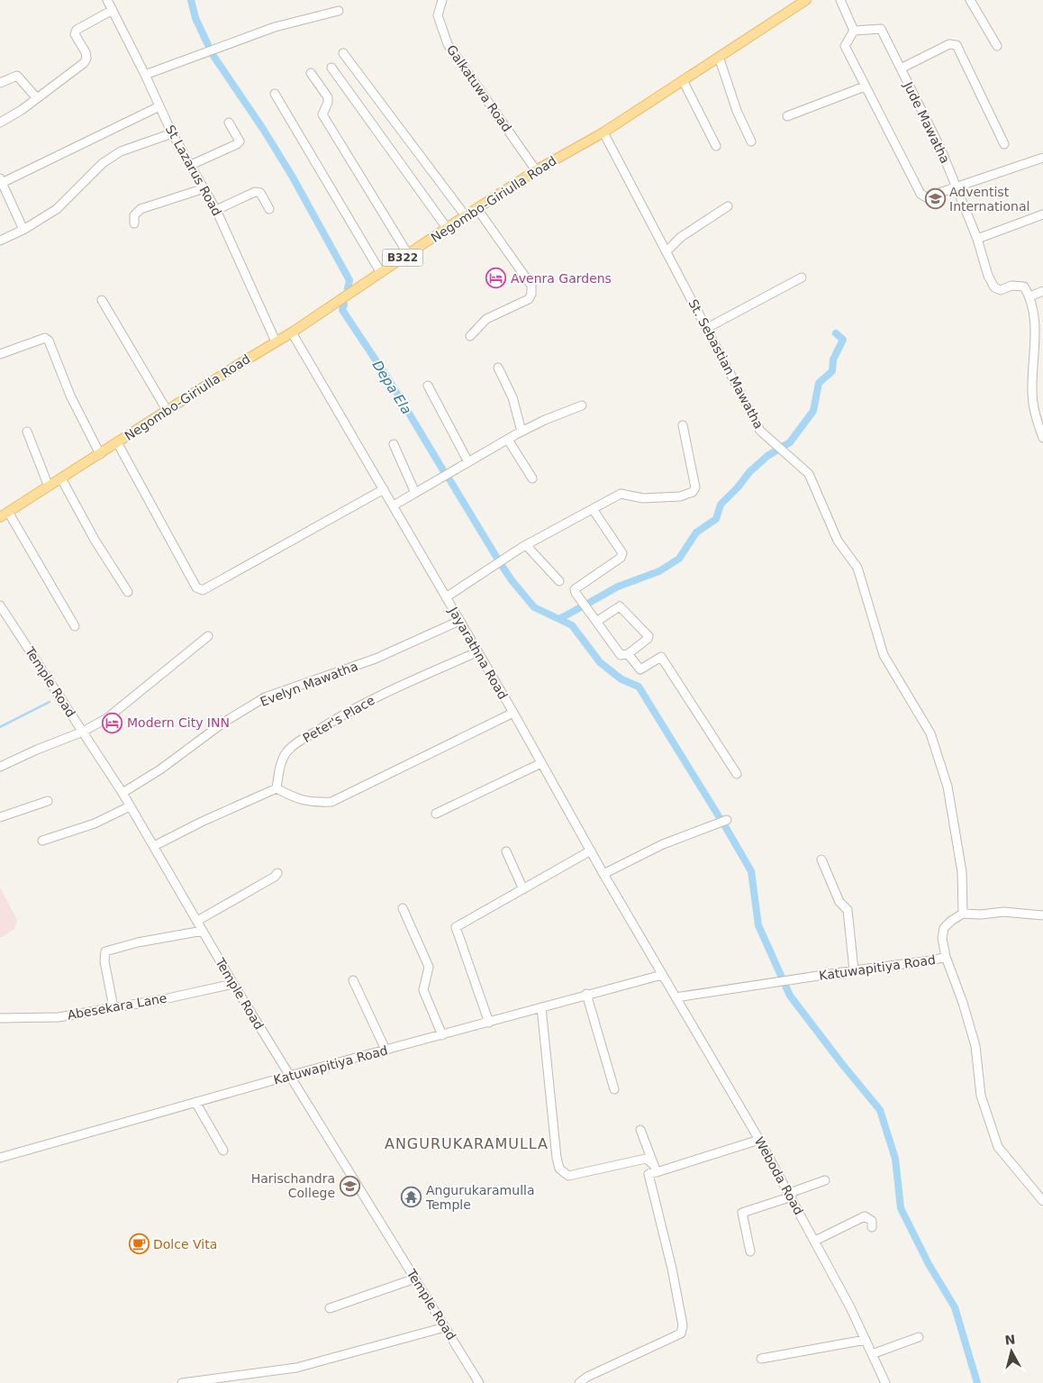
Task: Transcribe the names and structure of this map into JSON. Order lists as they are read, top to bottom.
{
  "streets": {
    "main road": ["Negombo-Giriulla Road", "B322"],
    "street": [
      "Galkatuwa Road",
      "Jude Mawatha",
      "St Lazarus Road",
      "St. Sebastian Mawatha",
      "Jayarathna Road",
      "Temple Road",
      "Evelyn Mawatha",
      "Peter's Place",
      "Katuwapitiya Road",
      "Abesekara Lane",
      "Weboda Road"
    ]
  },
  "crossings": [
    ["Galkatuwa Road", "Negombo-Giriulla Road"],
    ["St Lazarus Road", "Negombo-Giriulla Road"],
    ["Negombo-Giriulla Road", "St. Sebastian Mawatha"],
    ["Negombo-Giriulla Road", "Jayarathna Road"],
    ["St. Sebastian Mawatha", "Katuwapitiya Road"],
    ["Jayarathna Road", "Evelyn Mawatha"],
    ["Jayarathna Road", "Peter's Place"],
    ["Jayarathna Road", "Katuwapitiya Road"],
    ["Jayarathna Road", "Weboda Road"],
    ["Temple Road", "Evelyn Mawatha"],
    ["Temple Road", "Katuwapitiya Road"],
    ["Temple Road", "Abesekara Lane"],
    ["Katuwapitiya Road", "Weboda Road"]
  ],
  "districts": ["ANGURUKARAMULLA"],
  "water": ["Depa Ela"],
  "places": {
    "school or university": ["Adventist International", "Harischandra College"],
    "hotel": ["Avenra Gardens", "Modern City INN"],
    "temple": ["Angurukaramulla Temple"],
    "cafe": ["Dolce Vita"]
  },
  "north": "top"
}
